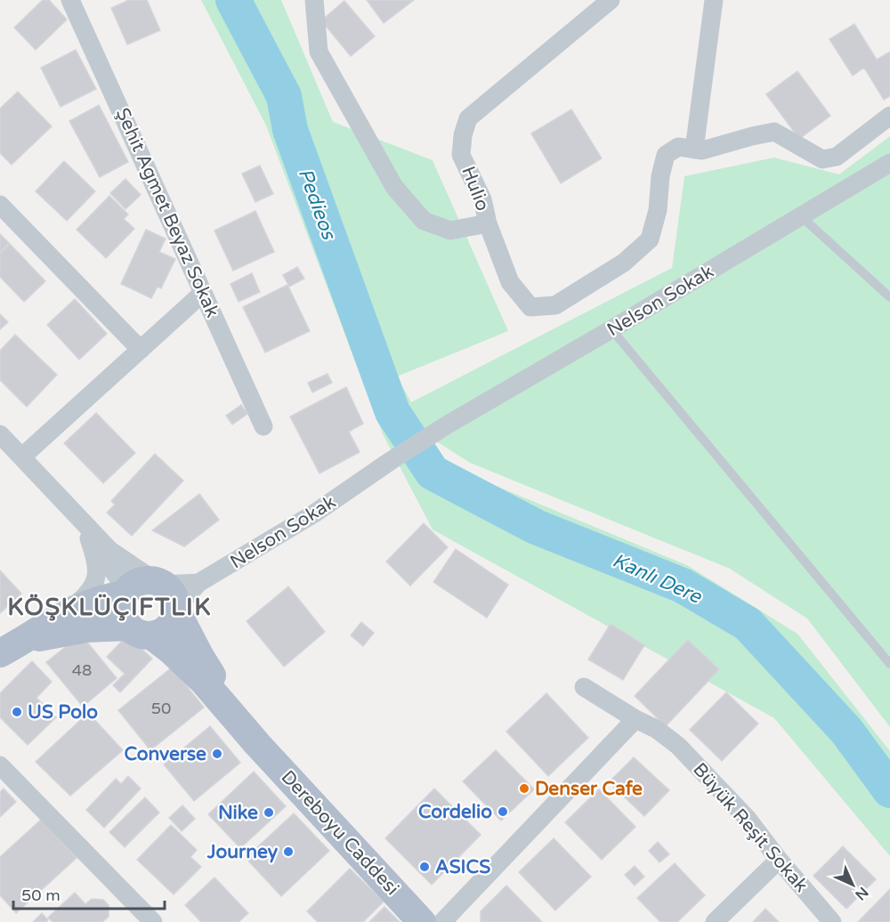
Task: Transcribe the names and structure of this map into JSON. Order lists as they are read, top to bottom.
{
  "streets": {
    "main road": ["Dereboyu Caddesi"],
    "street": [
      "Hulio",
      "Şehit Agmet Beyaz Sokak",
      "Nelson Sokak",
      "Büyük Reşit Sokak"
    ]
  },
  "crossings": [
    ["Nelson Sokak", "Dereboyu Caddesi"]
  ],
  "districts": ["KÖŞKLÜÇIFTLIK"],
  "water": ["Pedieos", "Kanlı Dere"],
  "places": [
    "US Polo",
    "Converse",
    "Denser Cafe",
    "Cordelio",
    "Nike",
    "Journey",
    "ASICS"
  ],
  "house_numbers": ["48", "50"],
  "scale_bar": "50 m",
  "north": "bottom right"
}
